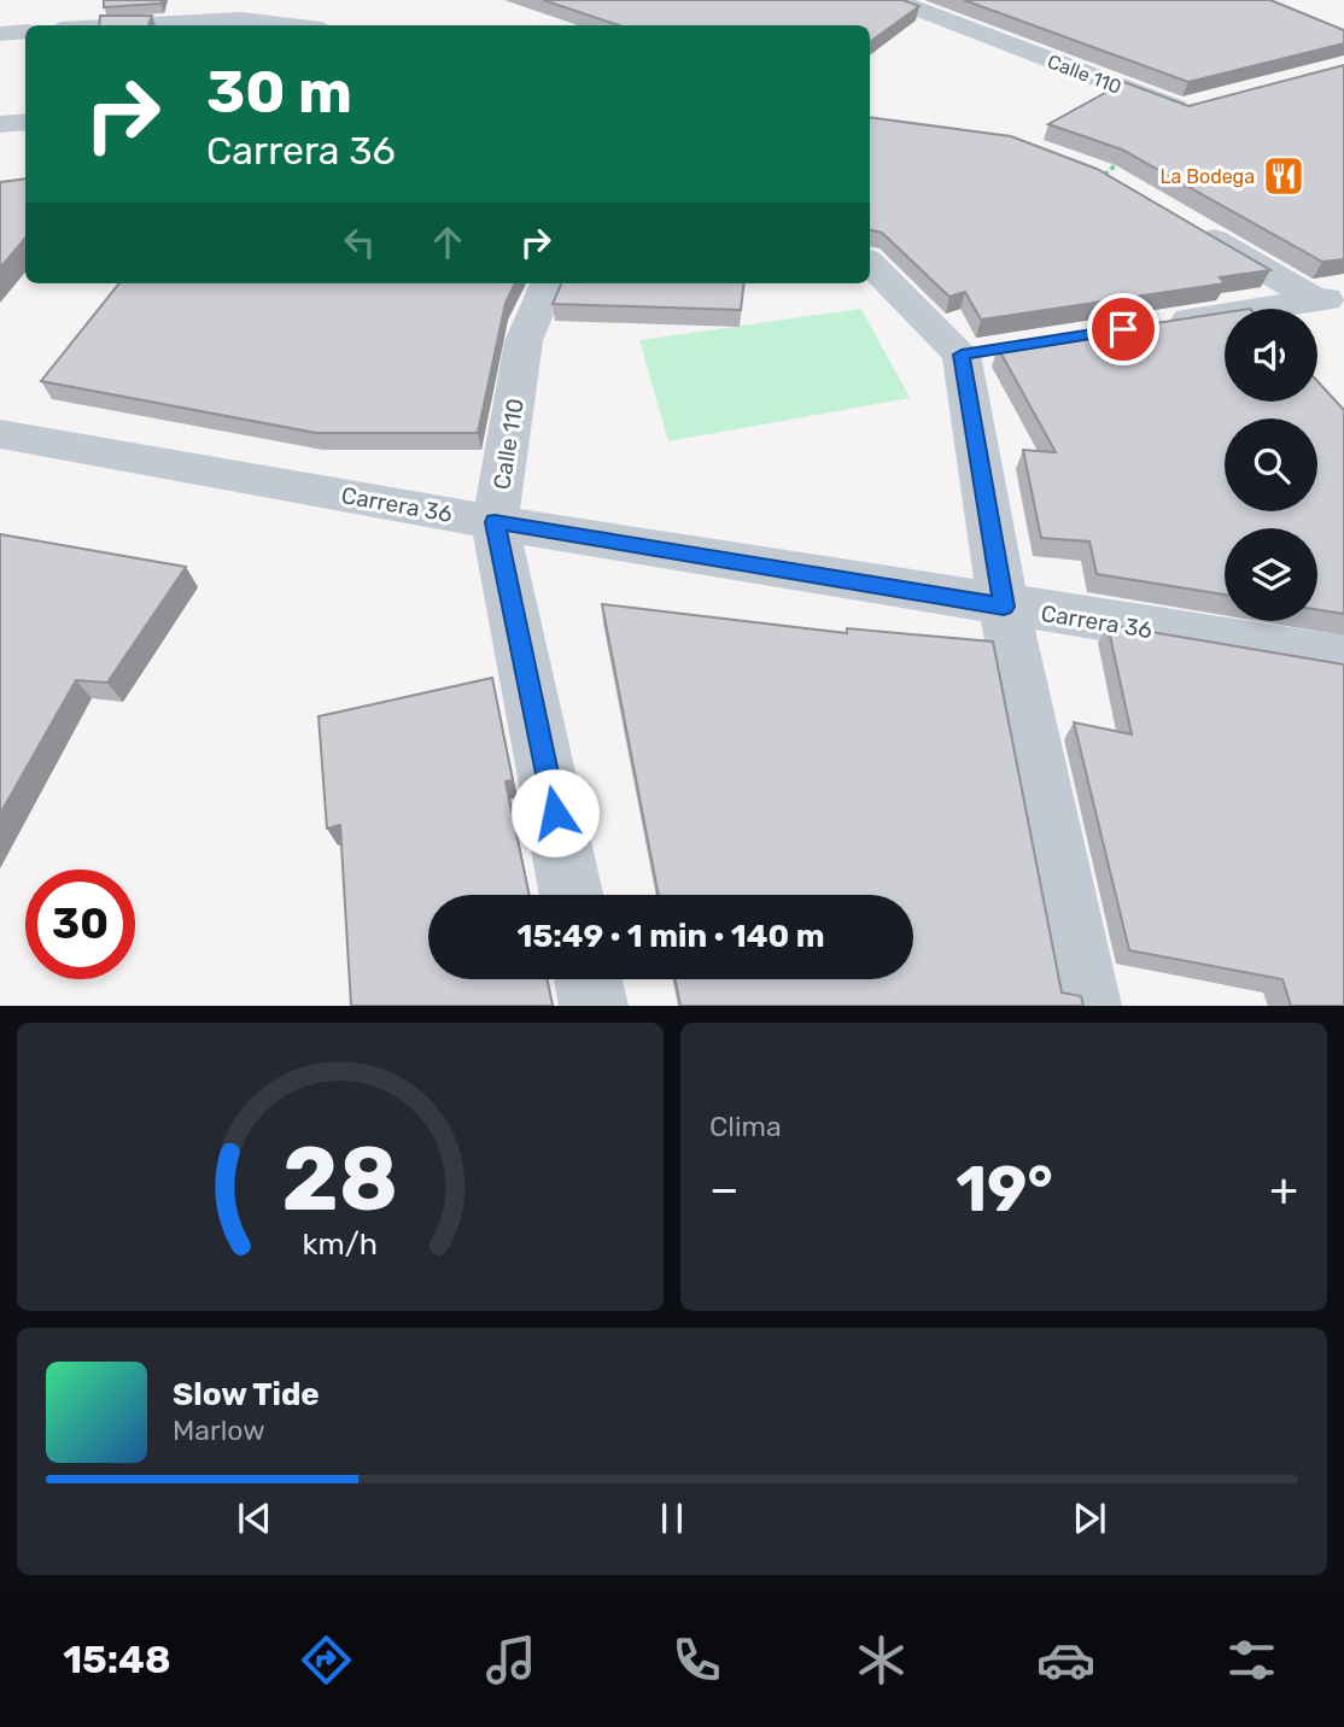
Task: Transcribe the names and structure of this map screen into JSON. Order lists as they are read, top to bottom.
{
  "streets": {
    "street": ["Calle 110", "Carrera 36"]
  },
  "crossings": [
    ["Calle 110", "Carrera 36"]
  ],
  "places": {
    "restaurant": ["La Bodega"]
  },
  "page": {
    "turn": ["30 m", "Carrera 36"],
    "limit": "30",
    "trip": "15:49 · 1 min · 140 m",
    "tile": "Clima",
    "heat": ["−", "19°", "+"],
    "song": ["Slow Tide", "Marlow"],
    "tabs": "15:48",
    "gauge": ["28", "km/h"]
  }
}
